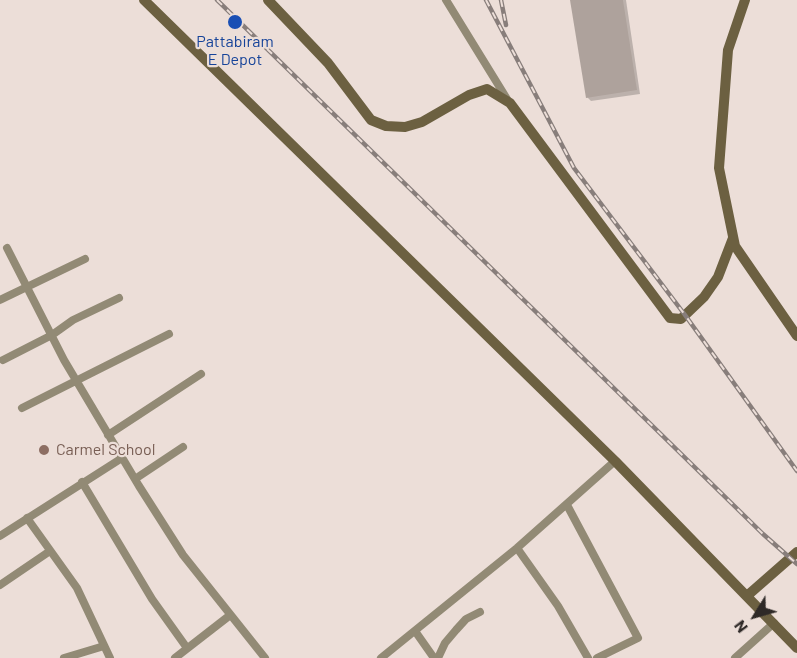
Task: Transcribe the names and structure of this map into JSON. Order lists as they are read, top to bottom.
{
  "places": ["Pattabiram E Depot", "Carmel School"],
  "north": "bottom left"
}
